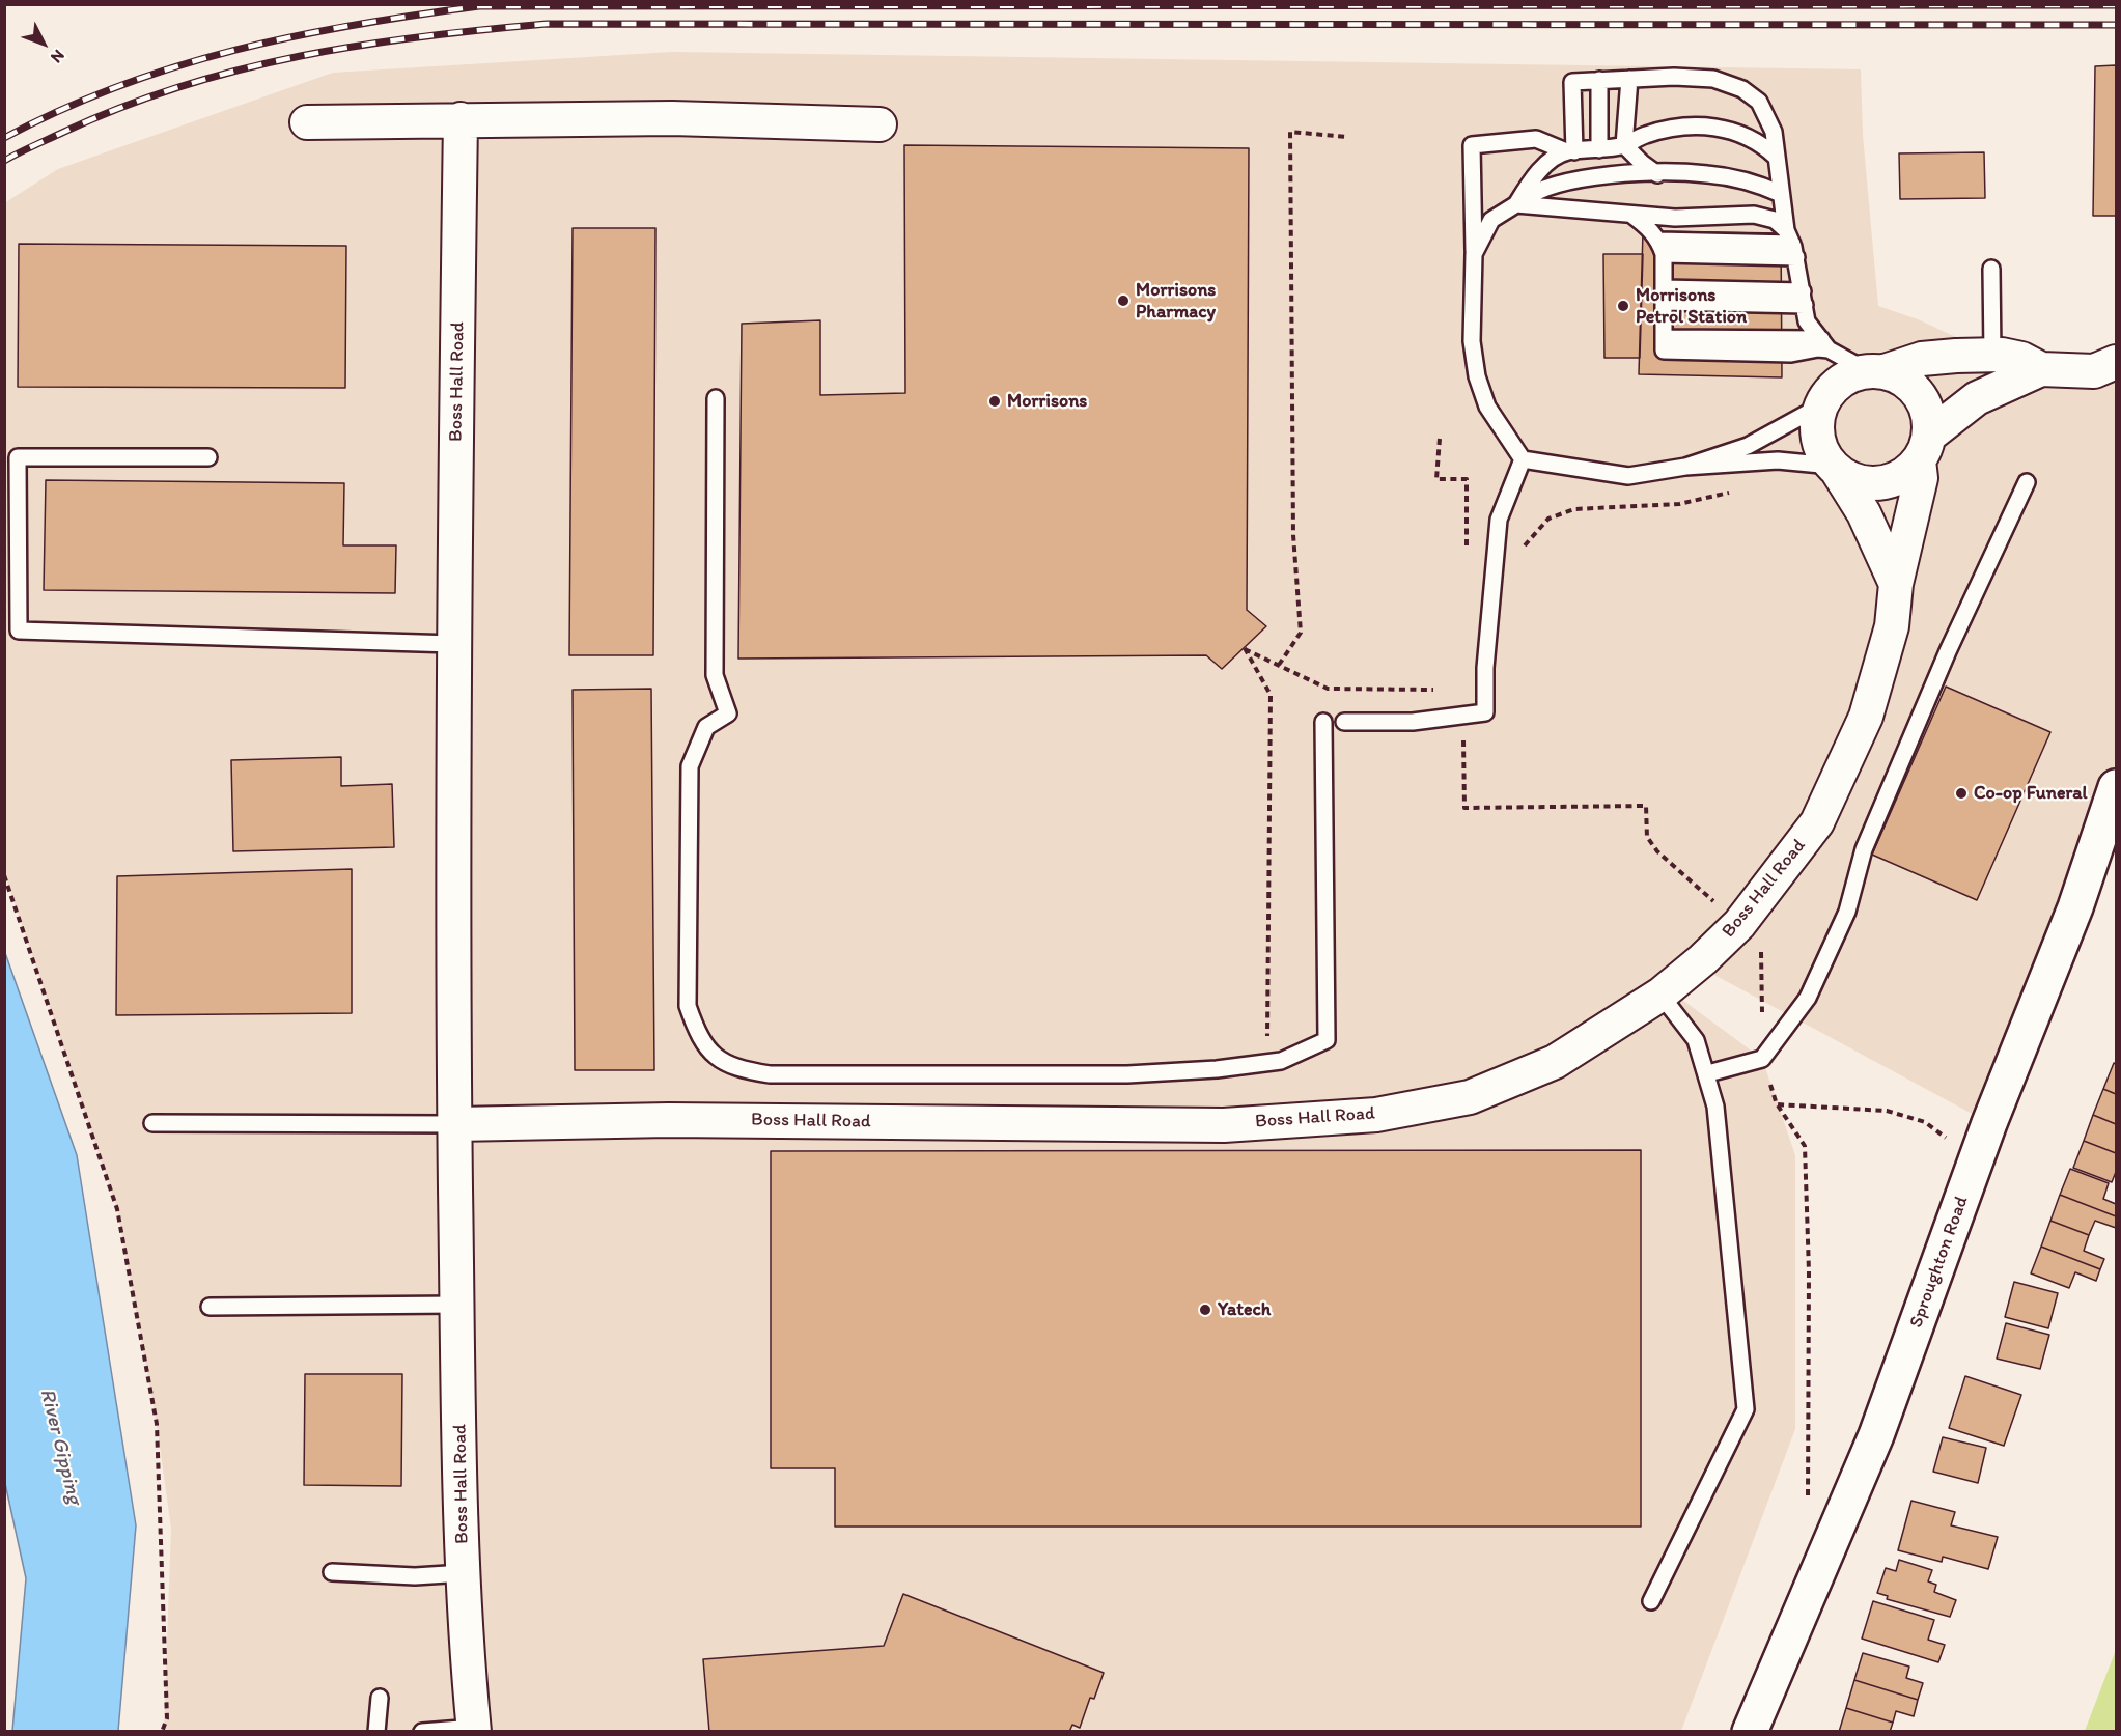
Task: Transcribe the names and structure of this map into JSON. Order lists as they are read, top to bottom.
{
  "streets": {
    "street": ["Boss Hall Road", "Sproughton Road"]
  },
  "water": ["River Gipping"],
  "places": [
    "Morrisons Pharmacy",
    "Morrisons Petrol Station",
    "Morrisons",
    "Co-op Funeral",
    "Yatech"
  ],
  "north": "bottom right"
}
